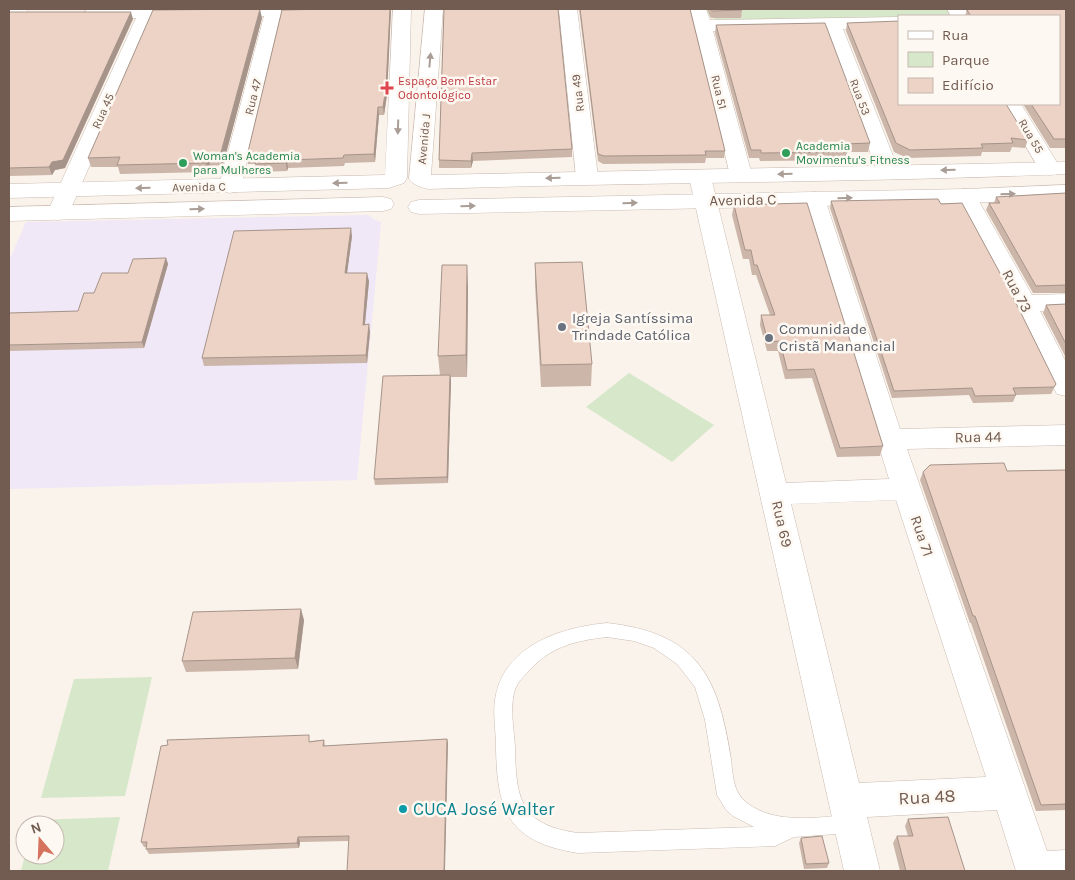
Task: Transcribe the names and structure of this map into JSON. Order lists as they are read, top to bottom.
{
  "streets": {
    "street": [
      "Rua 51",
      "Rua 49",
      "Rua 47",
      "Rua 53",
      "Rua 45",
      "Rua 55",
      "Avenida J",
      "Avenida C",
      "Rua 73",
      "Rua 44",
      "Rua 69",
      "Rua 71",
      "Rua 48"
    ]
  },
  "crossings": [
    ["Rua 51", "Avenida C"],
    ["Rua 49", "Avenida C"],
    ["Rua 47", "Avenida C"],
    ["Rua 53", "Avenida C"],
    ["Rua 45", "Avenida C"],
    ["Rua 55", "Avenida C"],
    ["Avenida J", "Avenida C"],
    ["Avenida C", "Rua 73"],
    ["Avenida C", "Rua 69"],
    ["Avenida C", "Rua 71"],
    ["Rua 44", "Rua 71"],
    ["Rua 69", "Rua 48"],
    ["Rua 71", "Rua 48"]
  ],
  "places": {
    "health": ["Espaço Bem Estar Odontológico"],
    "other": [
      "Academia Movimentu's Fitness",
      "Woman's Academia para Mulheres",
      "Igreja Santíssima Trindade Católica",
      "Comunidade Cristã Manancial",
      "CUCA José Walter"
    ]
  },
  "legend": ["Rua", "Parque", "Edifício"],
  "north": "top"
}
